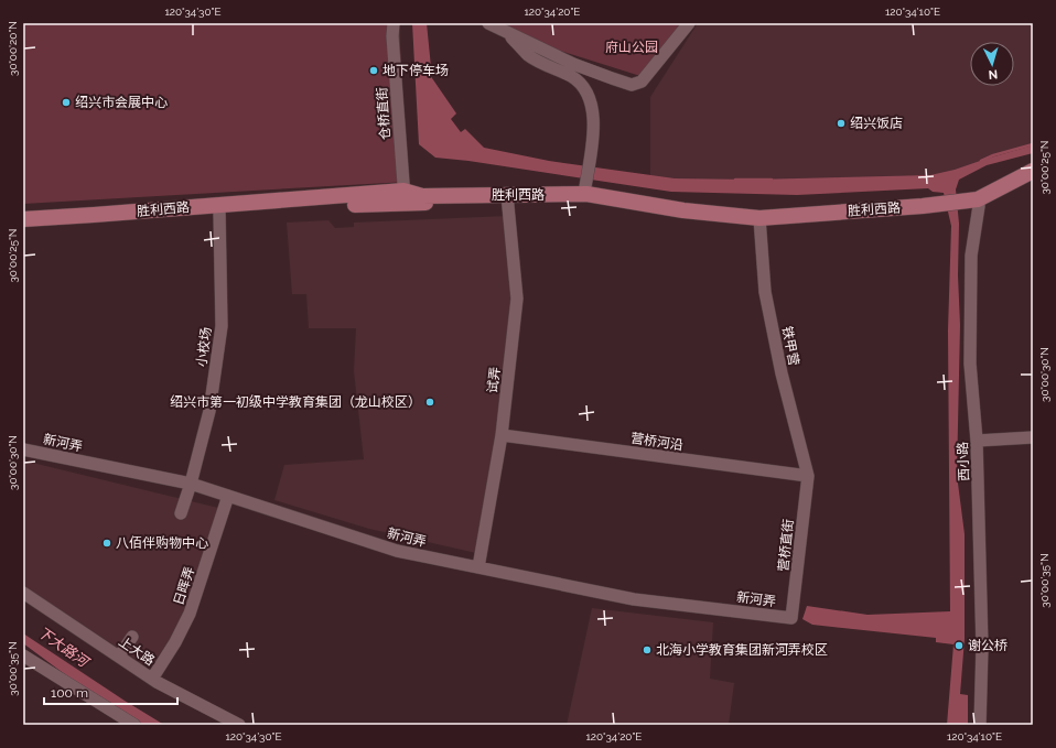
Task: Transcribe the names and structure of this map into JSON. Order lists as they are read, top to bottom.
{
  "streets": {
    "main road": ["胜利西路"],
    "street": [
      "仓桥直街",
      "铁甲营",
      "小校场",
      "试弄",
      "营桥河沿",
      "新河弄",
      "西小路",
      "营桥直街",
      "日晖弄",
      "上大路"
    ]
  },
  "crossings": [
    ["仓桥直街", "胜利西路"],
    ["胜利西路", "铁甲营"],
    ["胜利西路", "小校场"],
    ["胜利西路", "试弄"],
    ["胜利西路", "西小路"],
    ["铁甲营", "营桥河沿"],
    ["铁甲营", "营桥直街"],
    ["小校场", "新河弄"],
    ["试弄", "营桥河沿"],
    ["试弄", "新河弄"],
    ["营桥河沿", "营桥直街"],
    ["新河弄", "营桥直街"],
    ["新河弄", "日晖弄"],
    ["日晖弄", "上大路"]
  ],
  "water": ["下大路河"],
  "parks": ["府山公园"],
  "places": [
    "地下停车场",
    "绍兴市会展中心",
    "绍兴饭店",
    "绍兴市第一初级中学教育集团（龙山校区）",
    "八佰伴购物中心",
    "谢公桥",
    "北海小学教育集团新河弄校区"
  ],
  "scale_bar": "100 m",
  "north": "bottom",
  "coordinates": [
    "120°34'30\"E",
    "120°34'20\"E",
    "120°34'10\"E",
    "30°00'20\"N",
    "30°00'25\"N",
    "30°00'30\"N",
    "30°00'35\"N"
  ]
}
